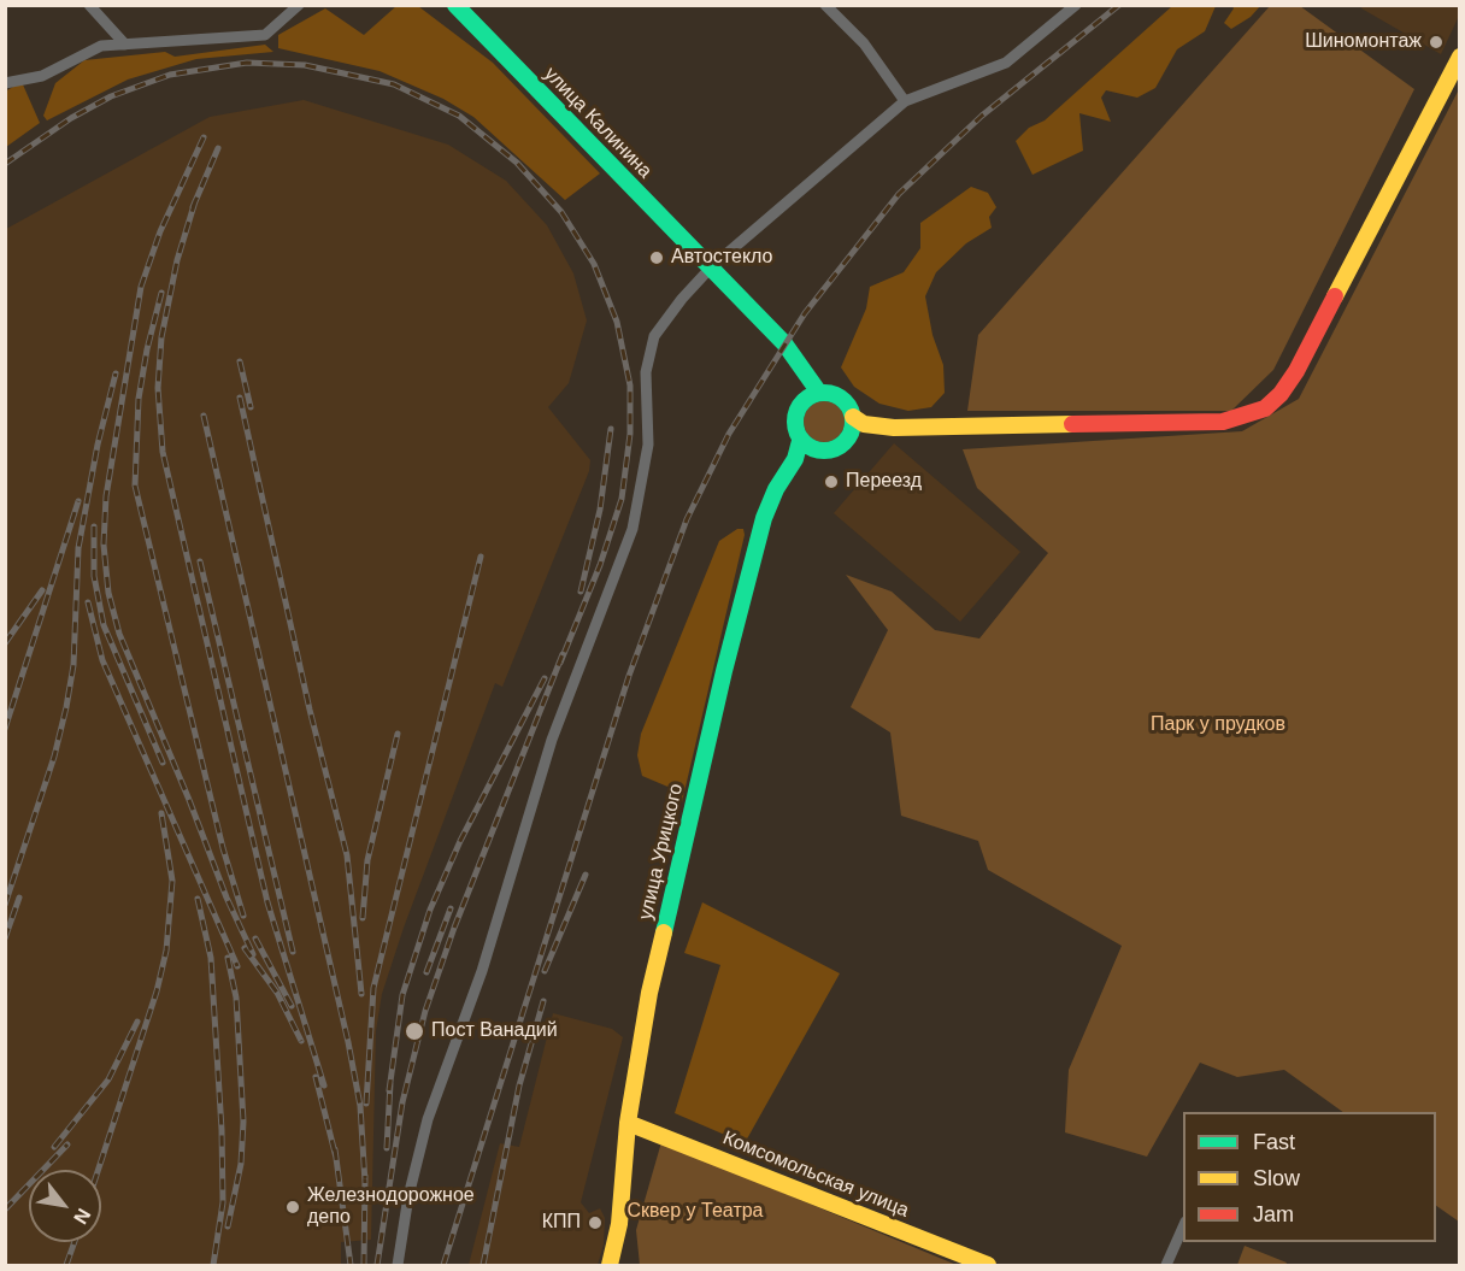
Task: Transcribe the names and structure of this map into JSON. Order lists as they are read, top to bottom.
{
  "streets": {
    "street": ["улица Калинина", "улица Урицкого", "Комсомольская улица"]
  },
  "crossings": [
    ["улица Калинина", "улица Урицкого"],
    ["улица Урицкого", "Комсомольская улица"]
  ],
  "parks": ["Парк у прудков", "Сквер у Театра"],
  "places": [
    "Шиномонтаж",
    "Автостекло",
    "Переезд",
    "Пост Ванадий",
    "Железнодорожное депо",
    "КПП"
  ],
  "legend": ["Fast", "Slow", "Jam"],
  "north": "bottom right"
}
